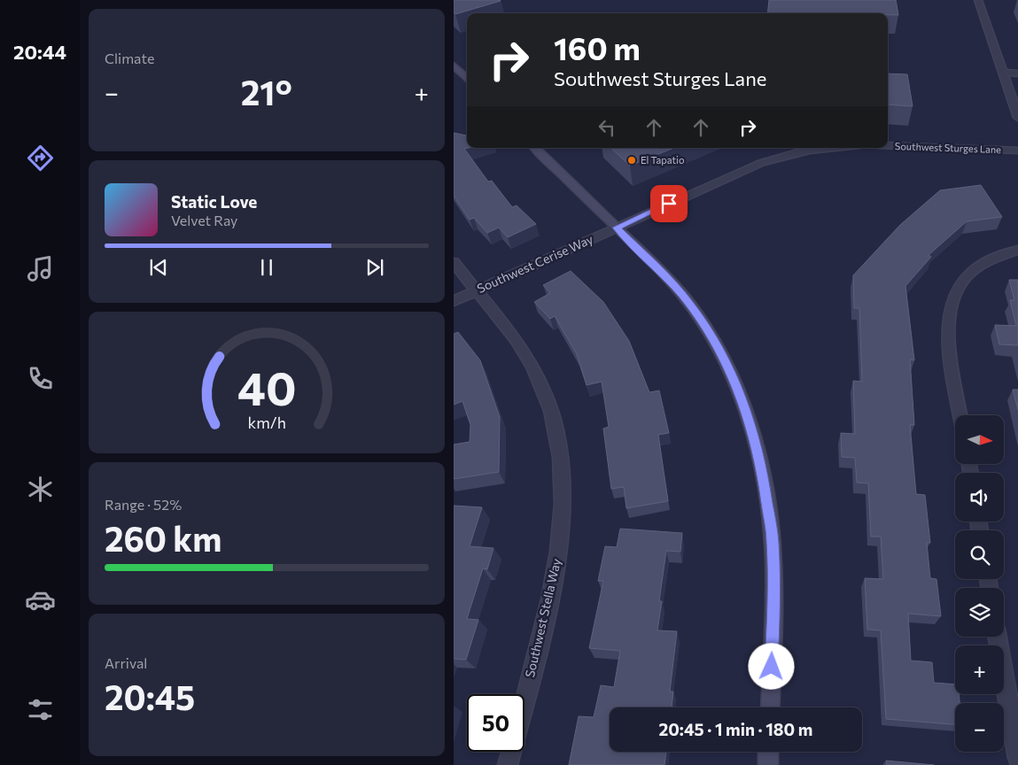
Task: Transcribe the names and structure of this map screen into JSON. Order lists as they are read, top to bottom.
{
  "streets": {
    "street": ["Southwest Sturges Lane", "Southwest Cerise Way", "Southwest Stella Way"]
  },
  "crossings": [
    ["Southwest Cerise Way", "Southwest Stella Way"]
  ],
  "places": ["El Tapatio"],
  "north": "right",
  "page": {
    "tabs": "20:44",
    "tile": [
      "Climate",
      ["Range · 52%", "260 km"],
      ["Arrival", "20:45"]
    ],
    "turn": ["160 m", "Southwest Sturges Lane"],
    "heat": ["−", "21°", "+"],
    "song": ["Static Love", "Velvet Ray"],
    "map_buttons": ["+", "−"],
    "limit": "50",
    "trip": "20:45 · 1 min · 180 m",
    "gauge": ["40", "km/h"]
  }
}
